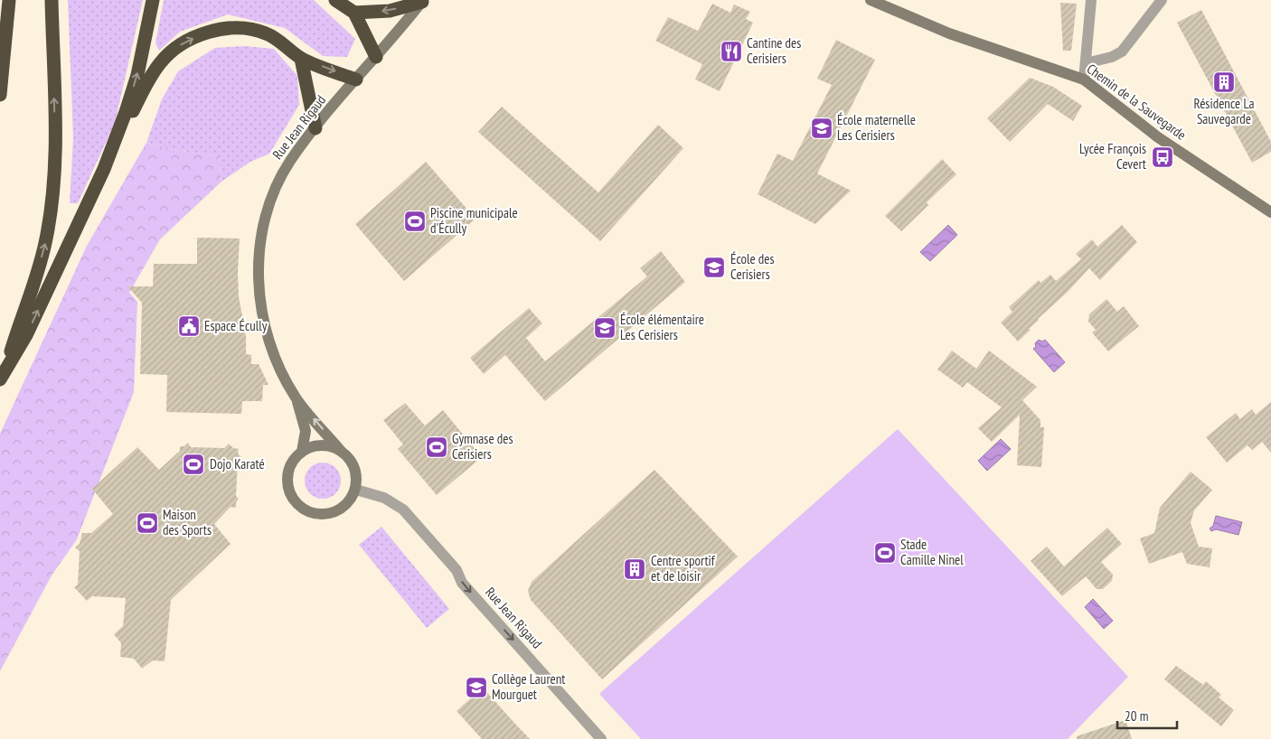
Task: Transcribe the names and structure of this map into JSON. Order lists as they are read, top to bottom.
{
  "streets": {
    "street": ["Chemin de la Sauvegarde", "Rue Jean Rigaud"]
  },
  "places": {
    "restaurant": ["Cantine des Cerisiers"],
    "building": ["Résidence La Sauvegarde", "Centre sportif et de loisir"],
    "school or university": [
      "École maternelle Les Cerisiers",
      "École des Cerisiers",
      "École élémentaire Les Cerisiers",
      "Collège Laurent Mourguet"
    ],
    "bus stop": ["Lycée François Cevert"],
    "sports": [
      "Piscine municipale d'Écully",
      "Gymnase des Cerisiers",
      "Dojo Karaté",
      "Maison des Sports",
      "Stade Camille Ninel"
    ],
    "public building": ["Espace Écully"]
  },
  "scale_bar": "20 m"
}
